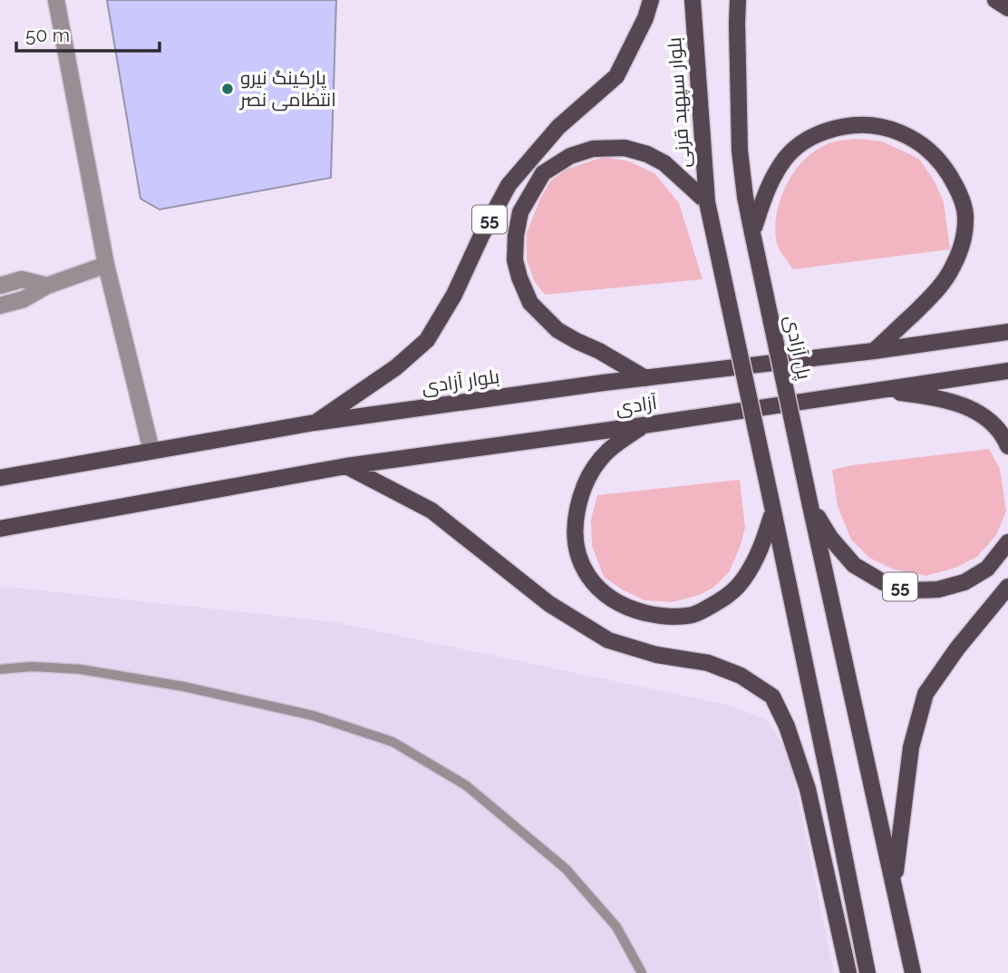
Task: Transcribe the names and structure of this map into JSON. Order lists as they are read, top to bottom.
{
  "streets": {
    "main road": [
      "بلوار سپهبد قرنی",
      "55",
      "پل آزادی",
      "بلوار آزادی",
      "آزادی"
    ]
  },
  "crossings": [
    ["55", "پل آزادی"],
    ["55", "بلوار آزادی"]
  ],
  "places": ["پارکینگ نیرو انتظامی نصر"],
  "scale_bar": "50 m"
}
